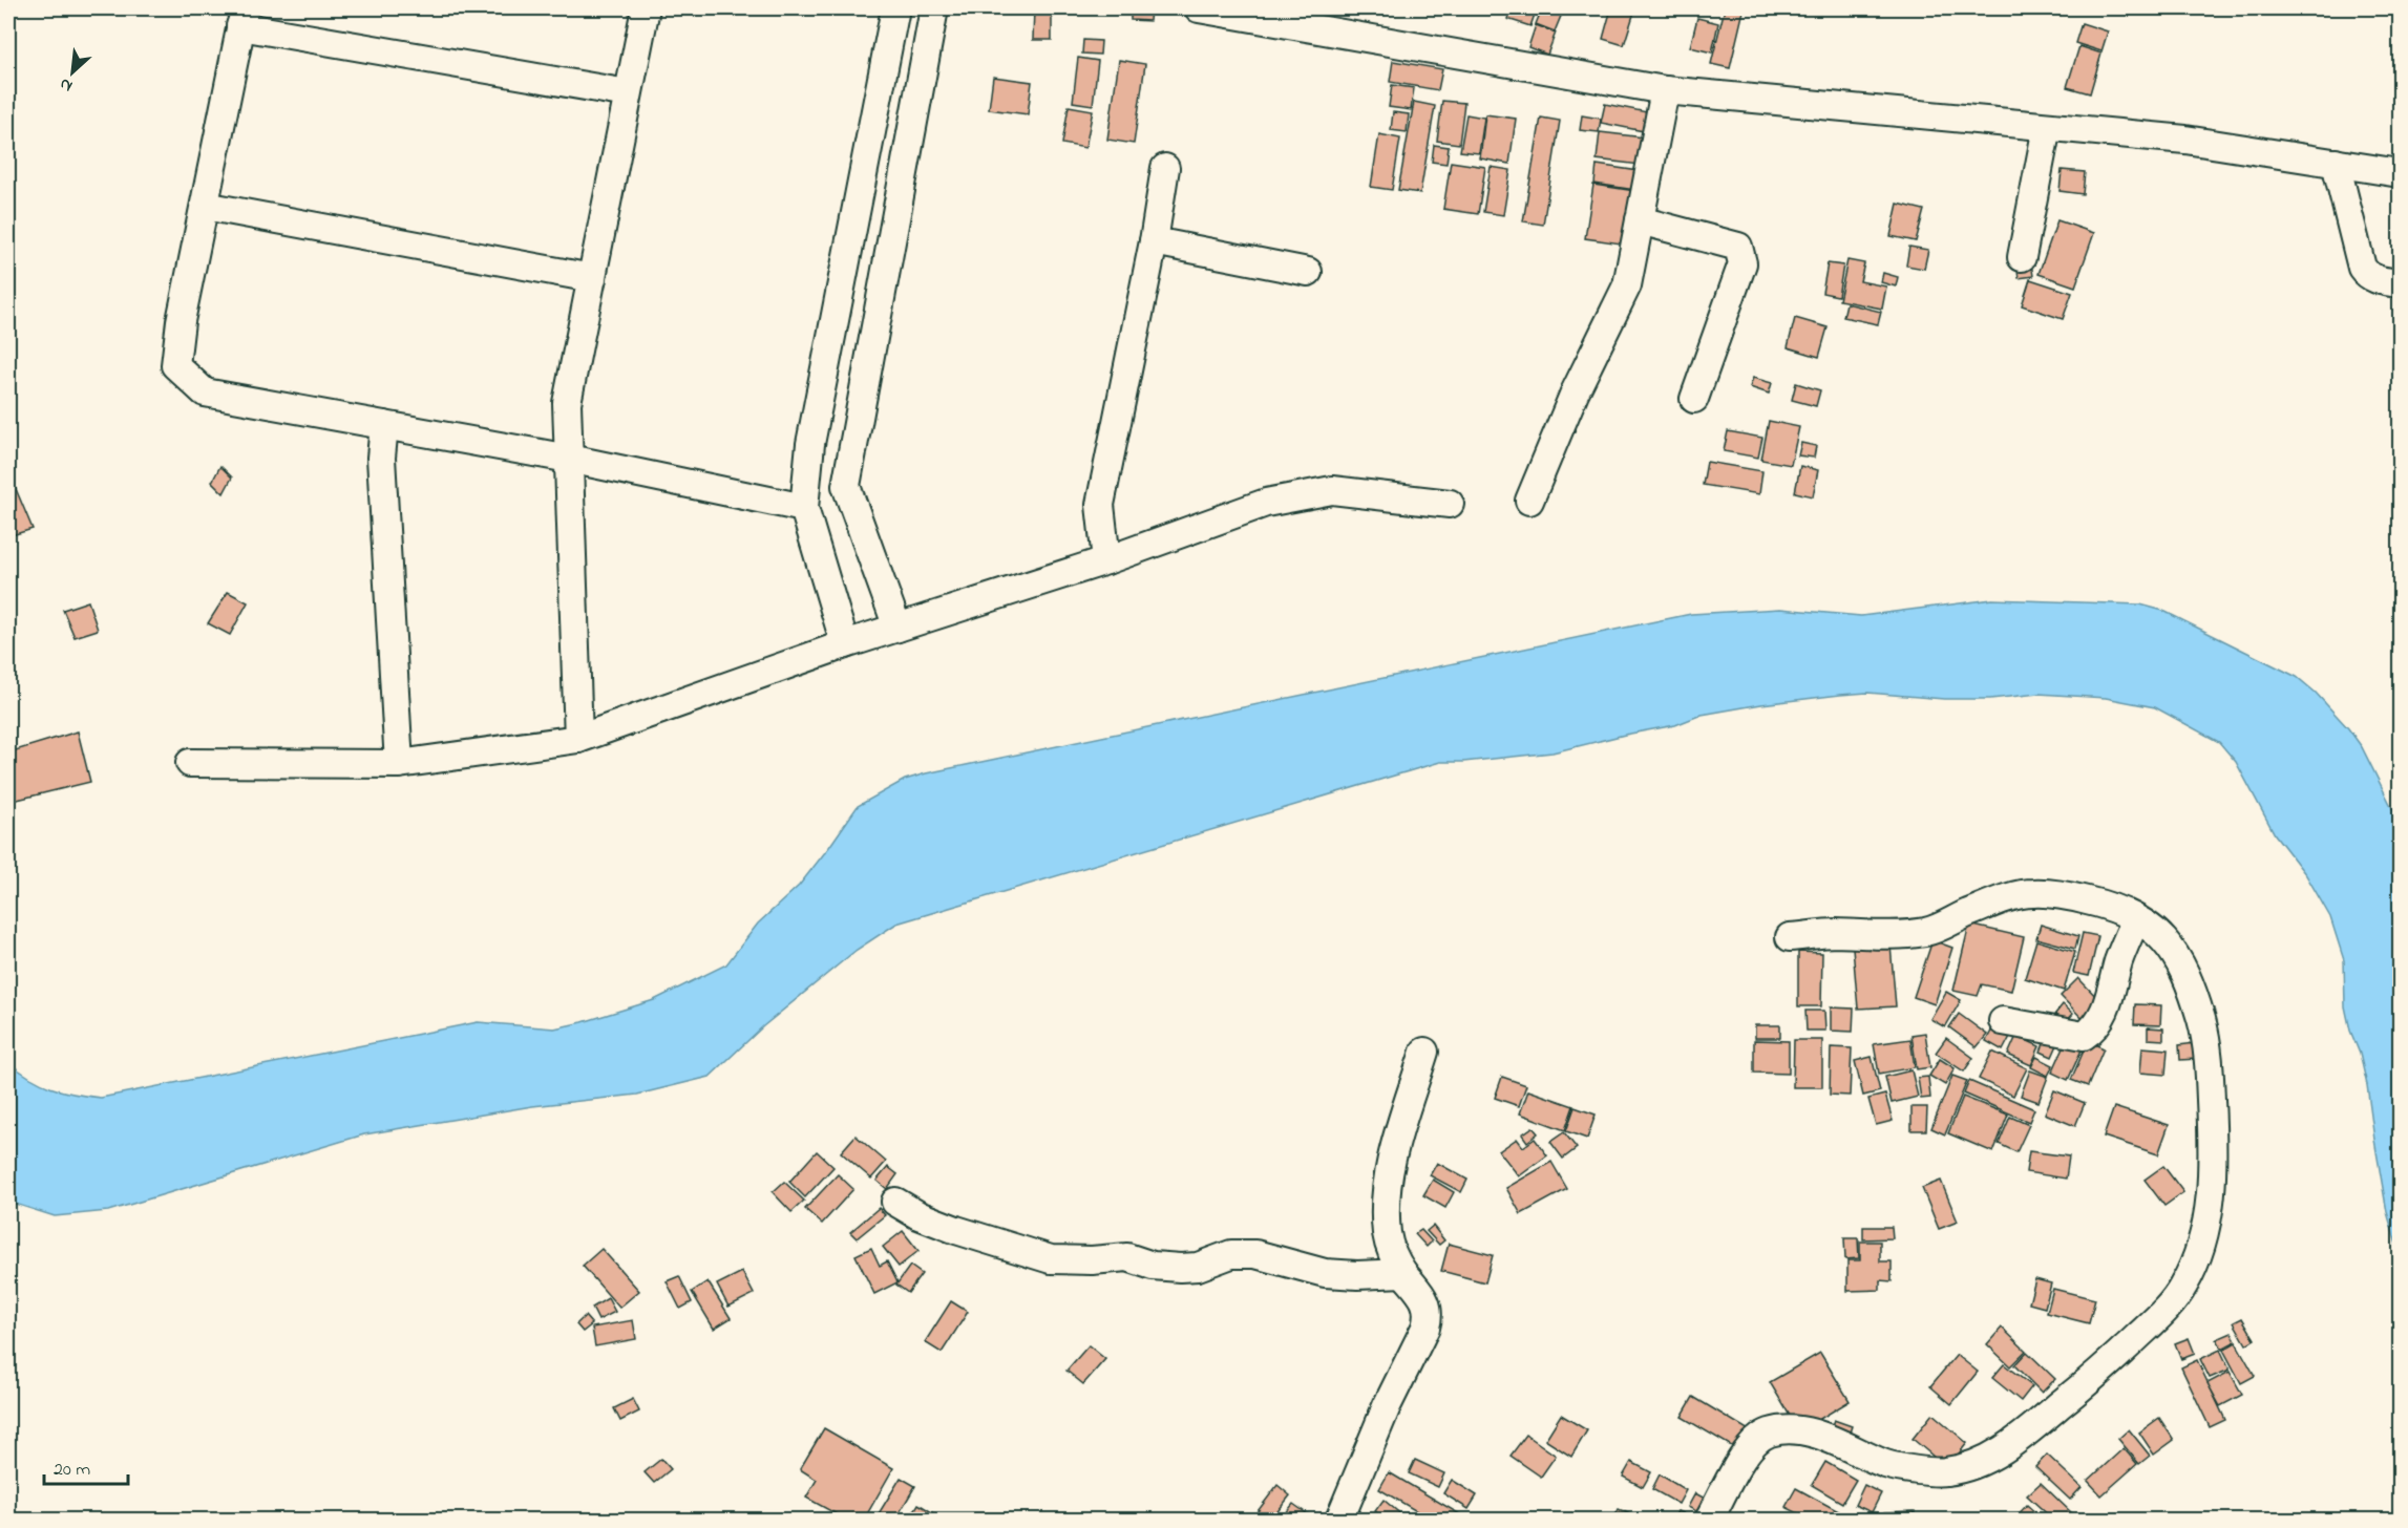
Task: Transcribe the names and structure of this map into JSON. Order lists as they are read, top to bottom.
{
  "scale_bar": "20 m",
  "north": "bottom left"
}
